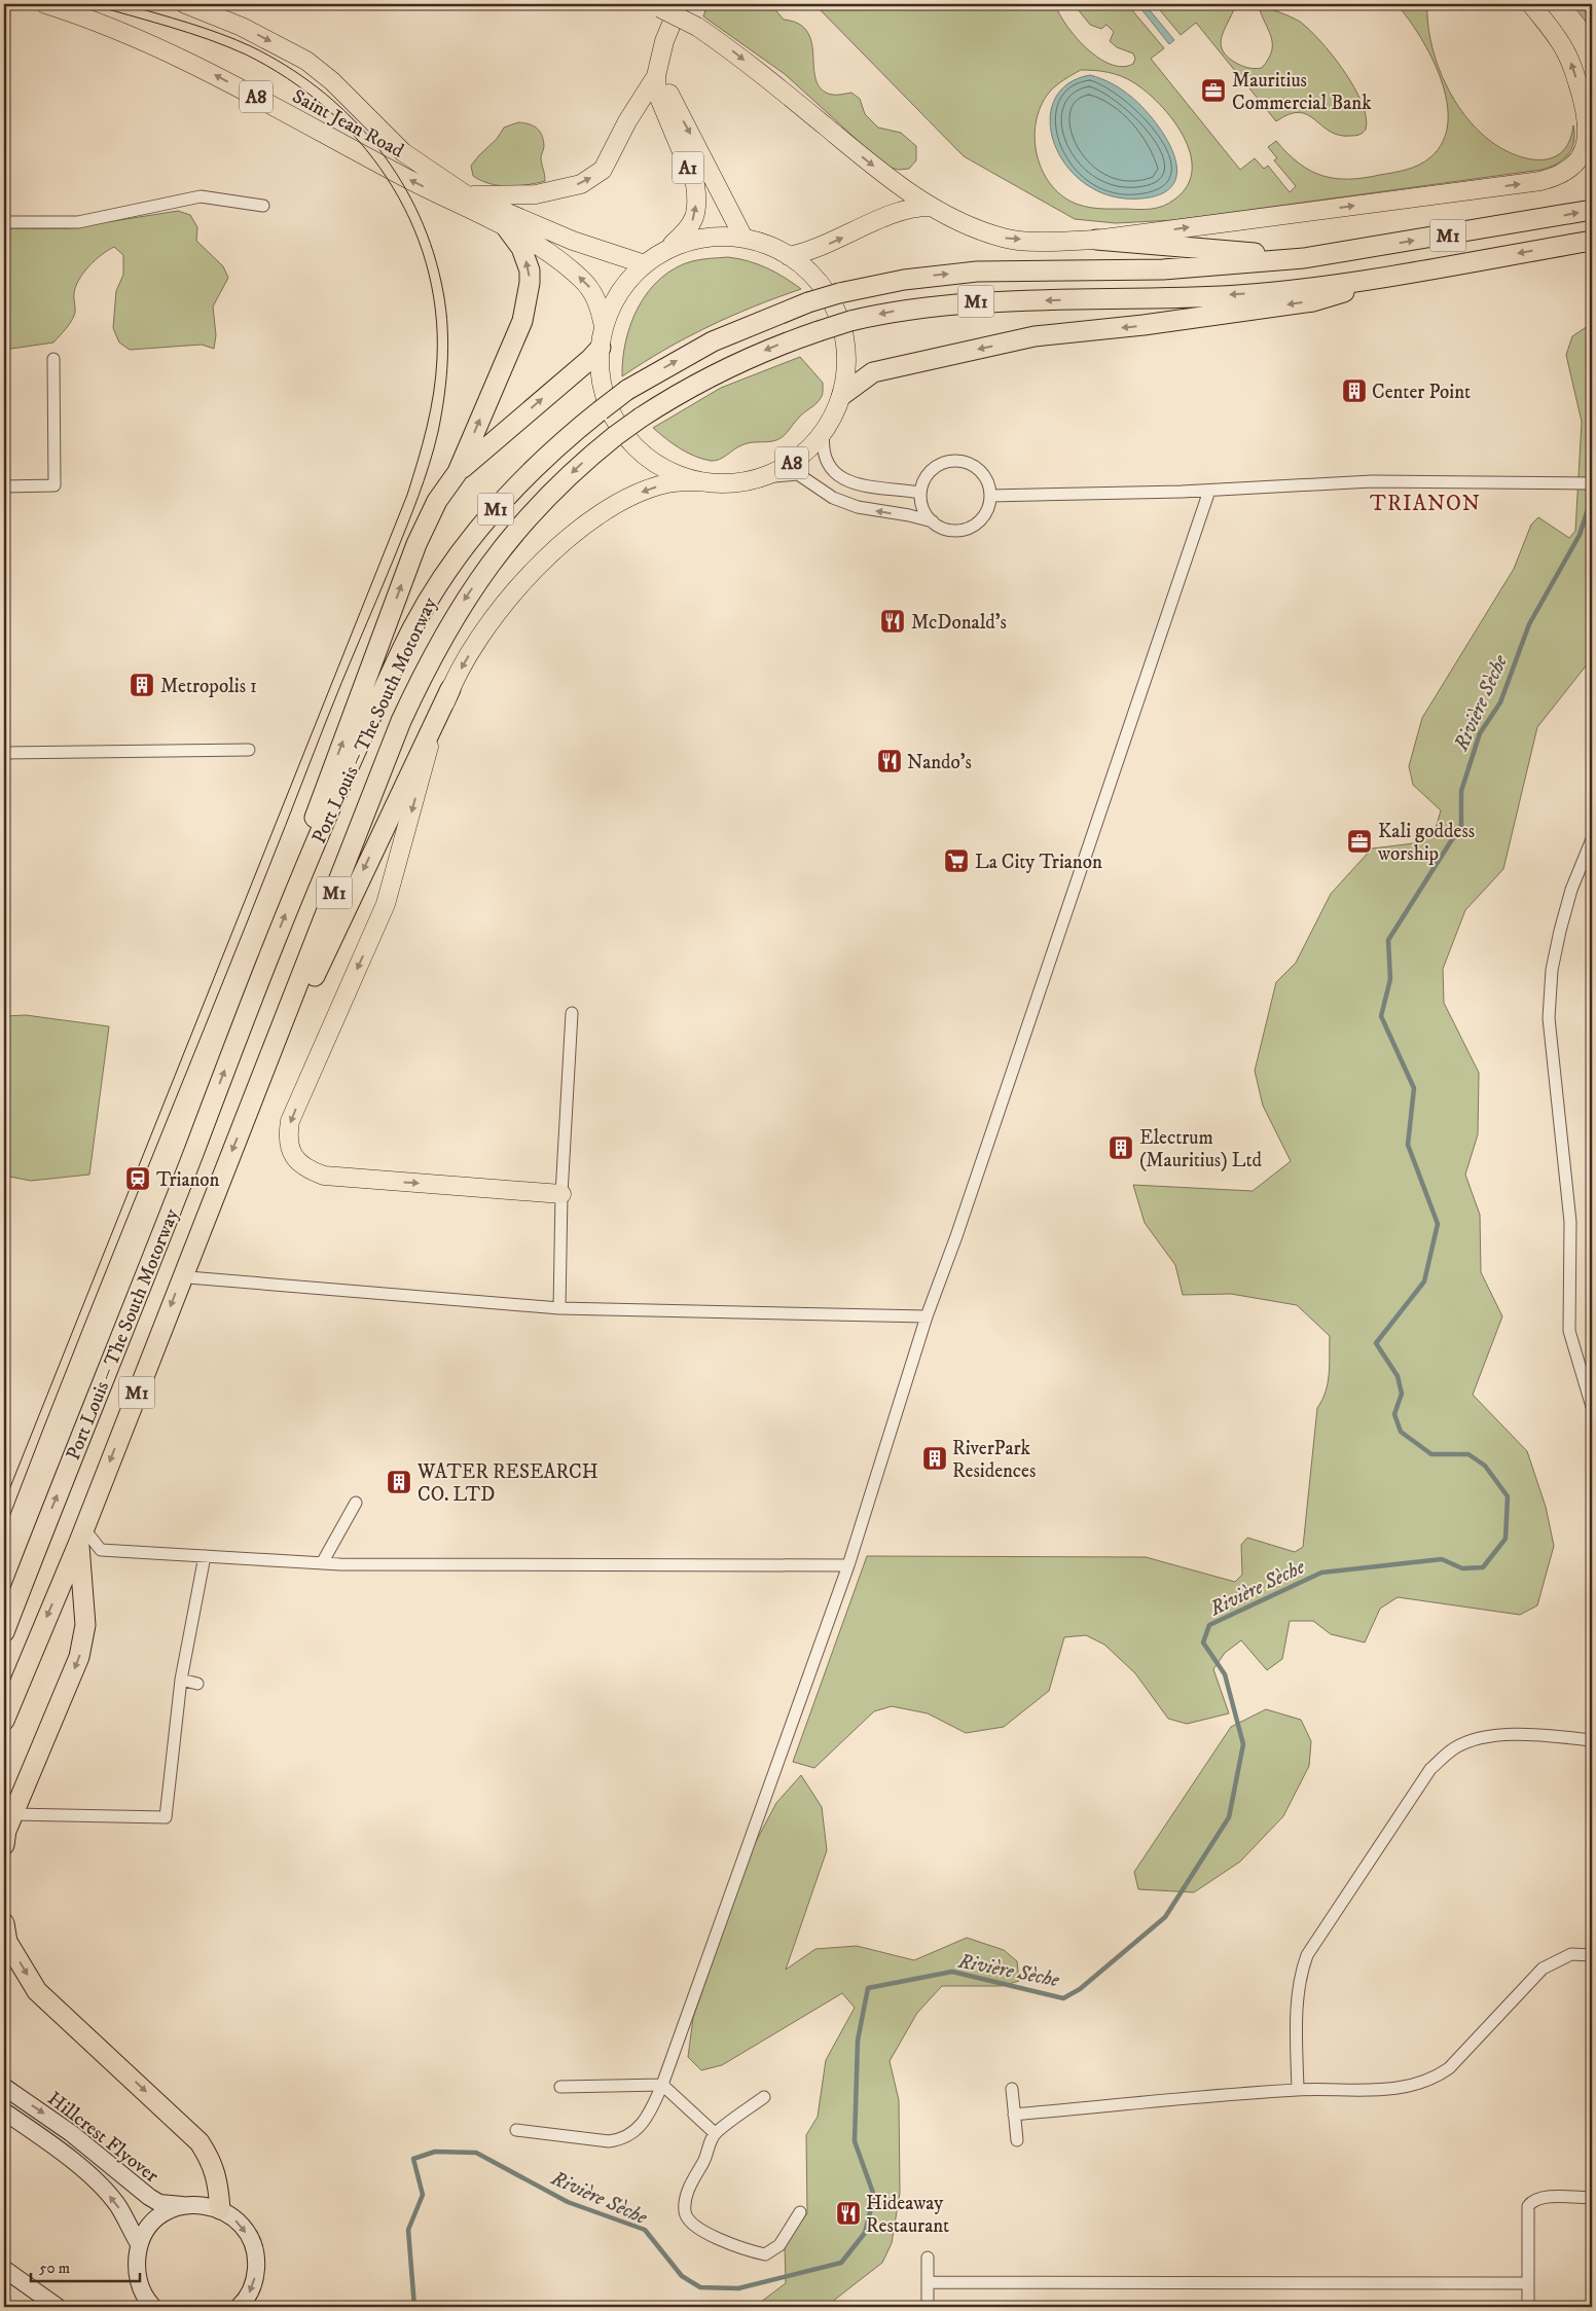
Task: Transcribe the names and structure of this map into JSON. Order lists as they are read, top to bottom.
{
  "streets": {
    "highway": ["M1", "Port Louis – The South Motorway"],
    "main road": [
      "A8",
      "Saint Jean Road",
      "A1",
      "Hillcrest Flyover"
    ]
  },
  "crossings": [
    ["A8", "Saint Jean Road"],
    ["A8", "A1"]
  ],
  "districts": ["TRIANON"],
  "water": ["Rivière Sèche"],
  "places": {
    "office": ["Mauritius Commercial Bank", "Kali goddess worship"],
    "building": [
      "Center Point",
      "Metropolis 1",
      "Electrum (Mauritius) Ltd",
      "RiverPark Residences",
      "WATER RESEARCH CO. LTD"
    ],
    "restaurant": ["McDonald's", "Nando's", "Hideaway Restaurant"],
    "supermarket": ["La City Trianon"],
    "station": ["Trianon"]
  },
  "scale_bar": "50 m"
}
